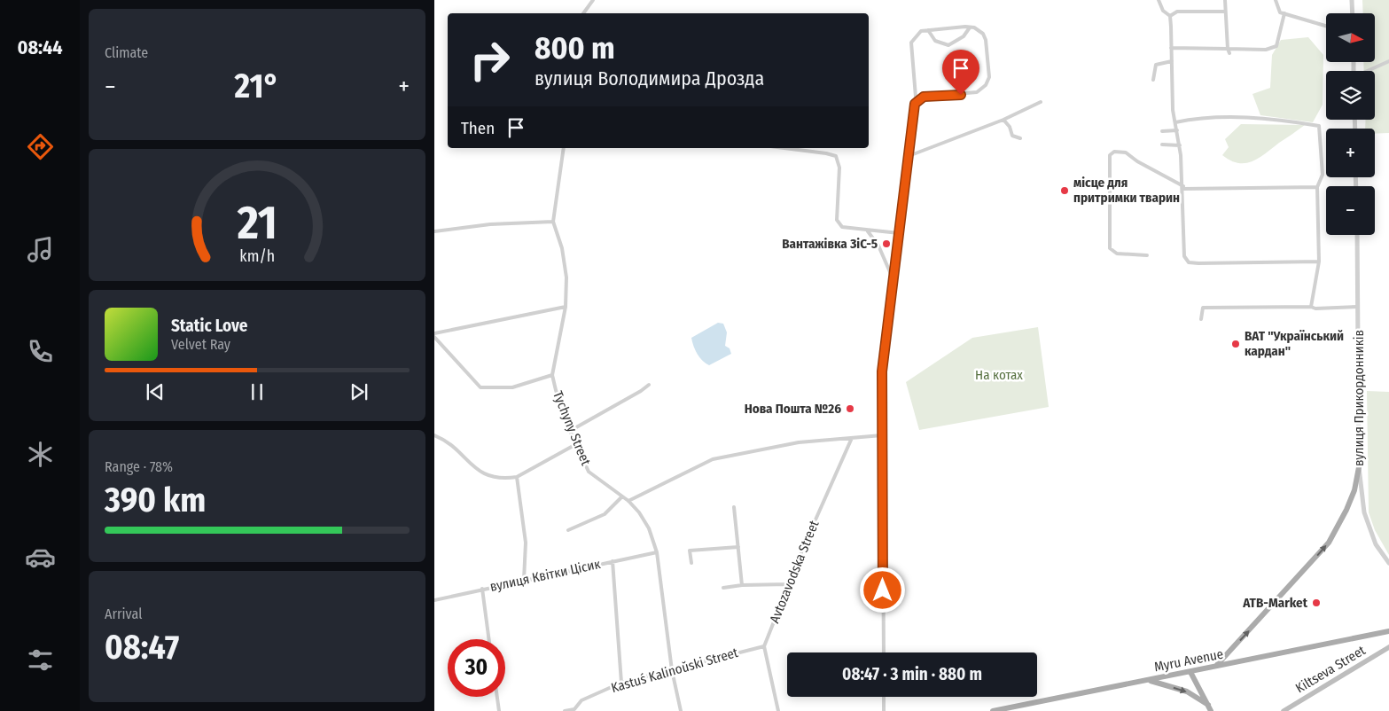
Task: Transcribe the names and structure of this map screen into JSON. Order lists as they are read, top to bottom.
{
  "streets": {
    "main road": ["Myru Avenue", "Kiltseva Street"],
    "street": [
      "вулиця Прикордонників",
      "Tychyny Street",
      "Avtozavodska Street",
      "вулиця Квітки Цісик",
      "Kastuś Kalinoŭski Street"
    ]
  },
  "crossings": [
    ["Tychyny Street", "вулиця Квітки Цісик"],
    ["Tychyny Street", "Kastuś Kalinoŭski Street"],
    ["Avtozavodska Street", "Kastuś Kalinoŭski Street"]
  ],
  "parks": ["На котах"],
  "places": [
    "місце для притримки тварин",
    "Вантажівка ЗіС-5",
    "ВАТ \"Український кардан\"",
    "Нова Пошта №26",
    "ATB-Market"
  ],
  "north": "right",
  "page": {
    "tabs": "08:44",
    "tile": [
      "Climate",
      ["Range · 78%", "390 km"],
      ["Arrival", "08:47"]
    ],
    "map_buttons": ["+", "−"],
    "turn": ["800 m", "вулиця Володимира Дрозда"],
    "heat": ["−", "21°", "+"],
    "then": "Then",
    "song": ["Static Love", "Velvet Ray"],
    "limit": "30",
    "trip": "08:47 · 3 min · 880 m",
    "gauge": ["21", "km/h"]
  }
}
